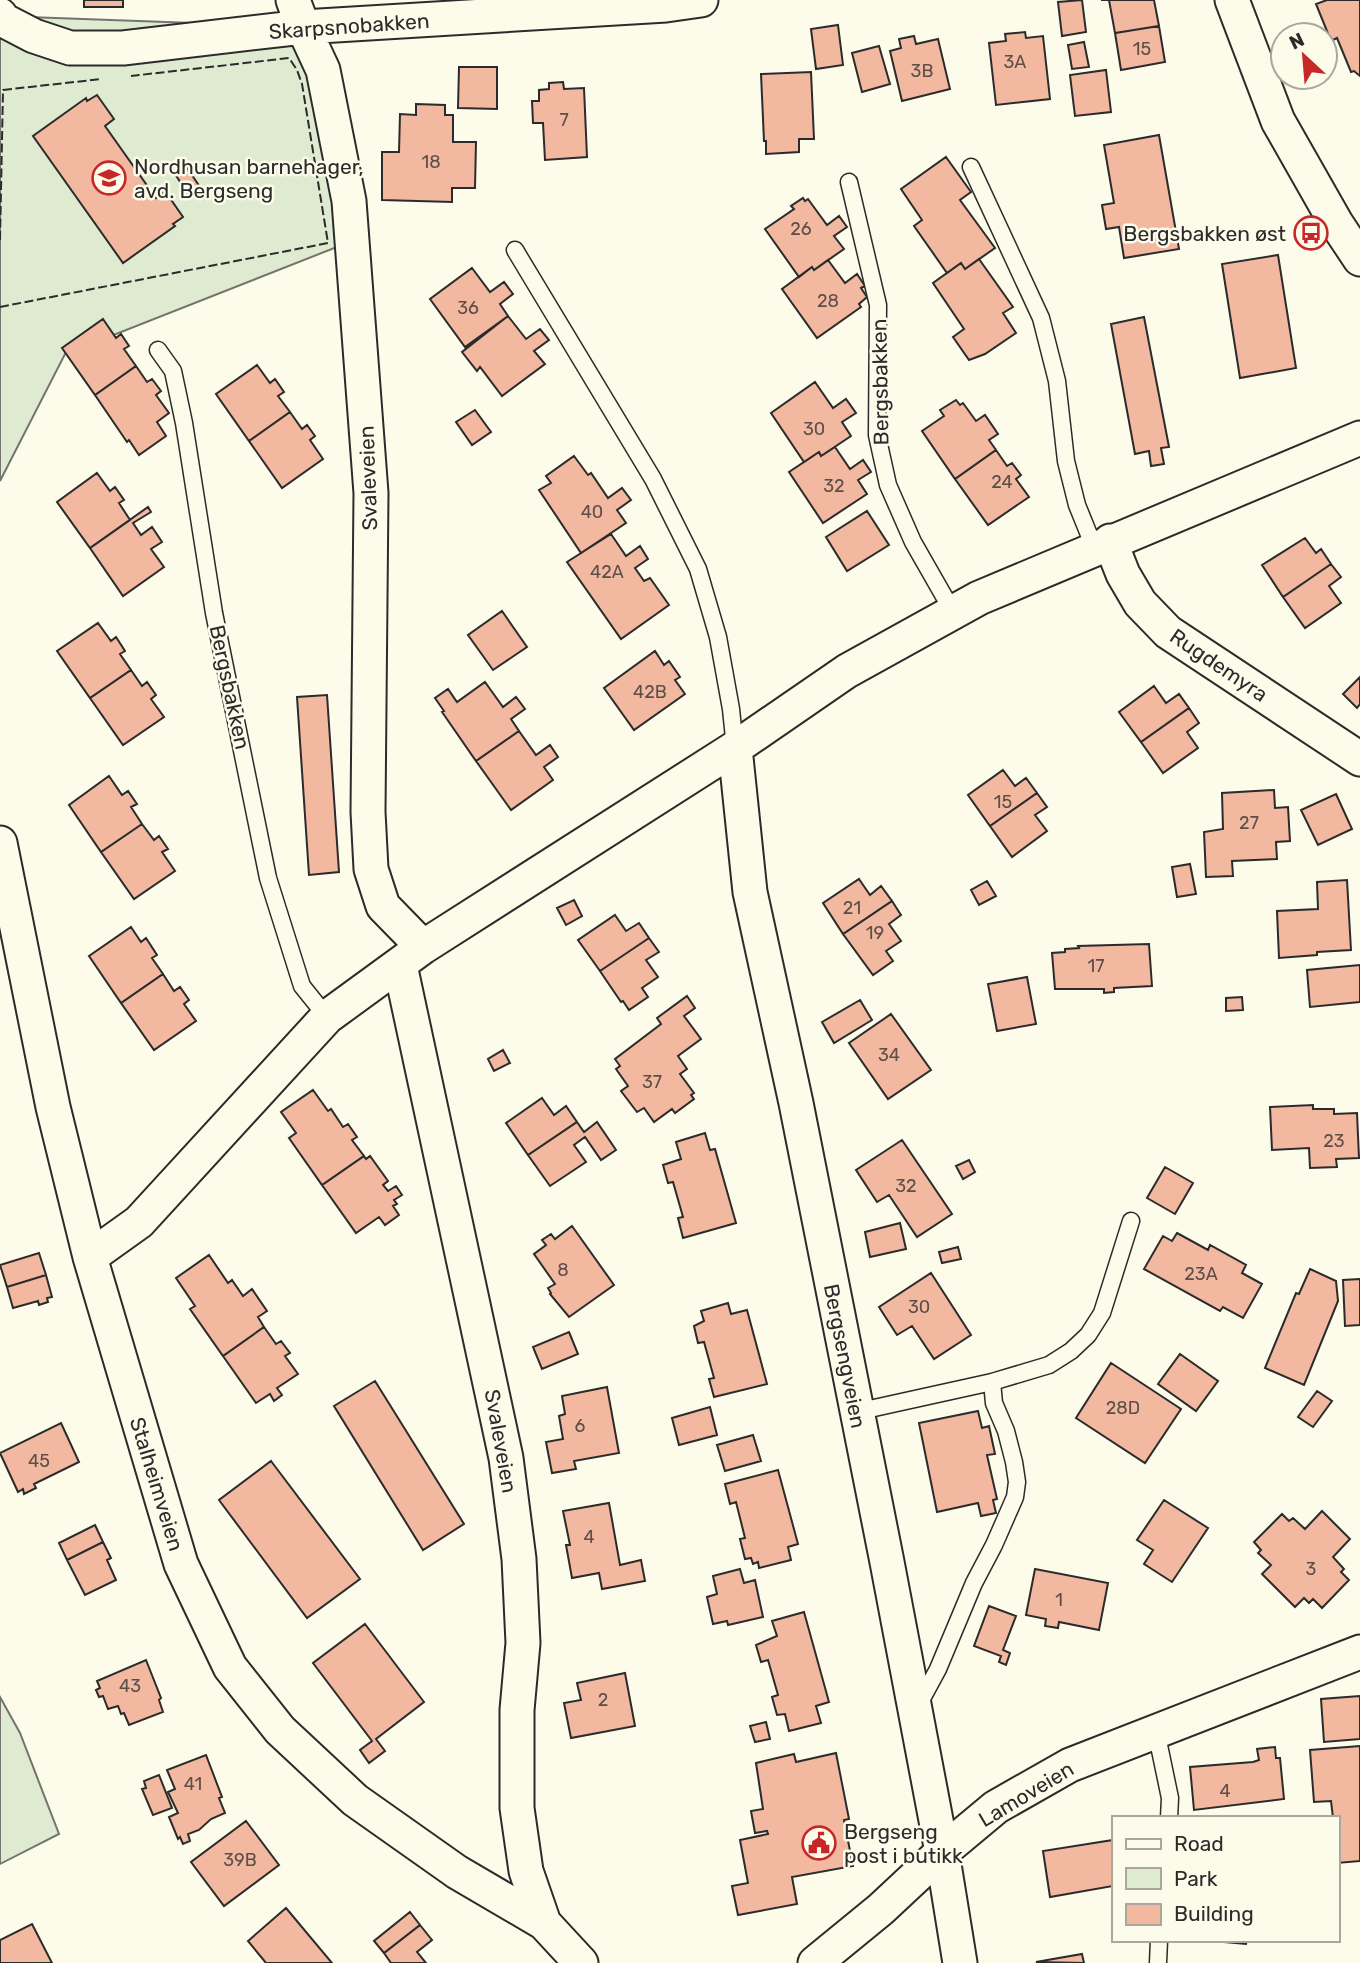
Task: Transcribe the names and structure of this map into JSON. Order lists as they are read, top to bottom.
{
  "streets": {
    "street": [
      "Skarpsnobakken",
      "Svaleveien",
      "Rugdemyra",
      "Bergsengveien",
      "Stalheimveien",
      "Lamoveien"
    ],
    "lane": ["Bergsbakken"]
  },
  "crossings": [
    ["Skarpsnobakken", "Svaleveien"],
    ["Svaleveien", "Stalheimveien"],
    ["Bergsengveien", "Lamoveien"]
  ],
  "places": {
    "school or university": ["Nordhusan barnehager, avd. Bergseng"],
    "bus stop": ["Bergsbakken øst"],
    "public building": ["Bergseng post i butikk"]
  },
  "house_numbers": [
    "15",
    "3A",
    "3B",
    "7",
    "18",
    "26",
    "28",
    "36",
    "30",
    "24",
    "32",
    "40",
    "42A",
    "42B",
    "15",
    "27",
    "21",
    "19",
    "17",
    "34",
    "37",
    "23",
    "32",
    "8",
    "23A",
    "30",
    "28D",
    "6",
    "45",
    "4",
    "3",
    "1",
    "43",
    "2",
    "41",
    "4",
    "39B"
  ],
  "legend": ["Road", "Park", "Building"],
  "north": "top left"
}
